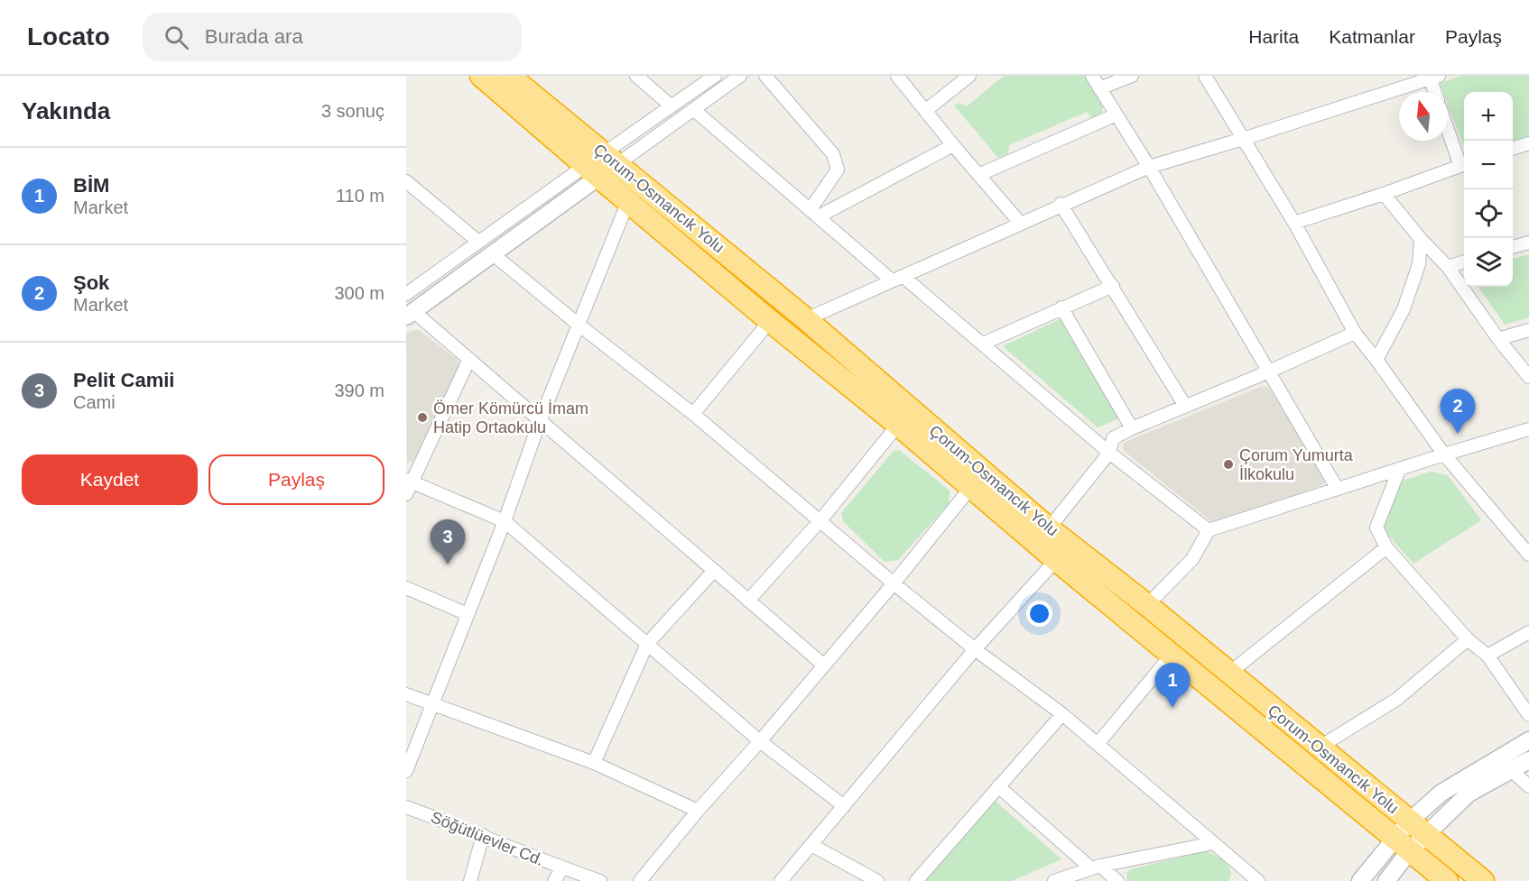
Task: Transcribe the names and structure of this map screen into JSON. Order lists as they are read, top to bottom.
{
  "streets": {
    "highway": ["Çorum-Osmancık Yolu"],
    "street": ["Söğütlüevler Cd."]
  },
  "places": ["Ömer Kömürcü İmam Hatip Ortaokulu", "Çorum Yumurta İlkokulu"],
  "north": "top",
  "page": {
    "header": "Locato",
    "search": "Burada ara",
    "nav": ["Harita", "Katmanlar", "Paylaş"],
    "heading": ["Yakında", "3 sonuç"],
    "map_buttons": ["+", "−"],
    "list": [
      {
        "mark": "1",
        "name": "BİM",
        "note": "Market",
        "value": "110 m"
      },
      {
        "mark": "2",
        "name": "Şok",
        "note": "Market",
        "value": "300 m"
      },
      {
        "mark": "3",
        "name": "Pelit Camii",
        "note": "Cami",
        "value": "390 m"
      }
    ],
    "pins": ["2", "3", "1"],
    "buttons": ["Kaydet", "Paylaş"]
  }
}
